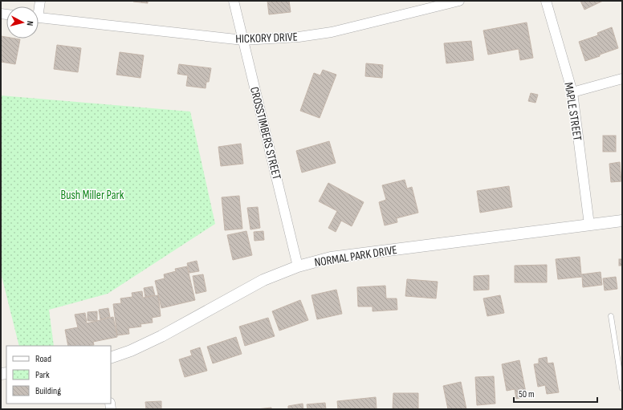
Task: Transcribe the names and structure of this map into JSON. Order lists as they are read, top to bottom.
{
  "streets": {
    "street": [
      "HICKORY DRIVE",
      "MAPLE STREET",
      "CROSSTIMBERS STREET",
      "NORMAL PARK DRIVE"
    ]
  },
  "crossings": [
    ["HICKORY DRIVE", "CROSSTIMBERS STREET"],
    ["MAPLE STREET", "NORMAL PARK DRIVE"],
    ["CROSSTIMBERS STREET", "NORMAL PARK DRIVE"]
  ],
  "parks": ["Bush Miller Park"],
  "legend": ["Road", "Park", "Building"],
  "scale_bar": "50 m",
  "north": "right"
}
